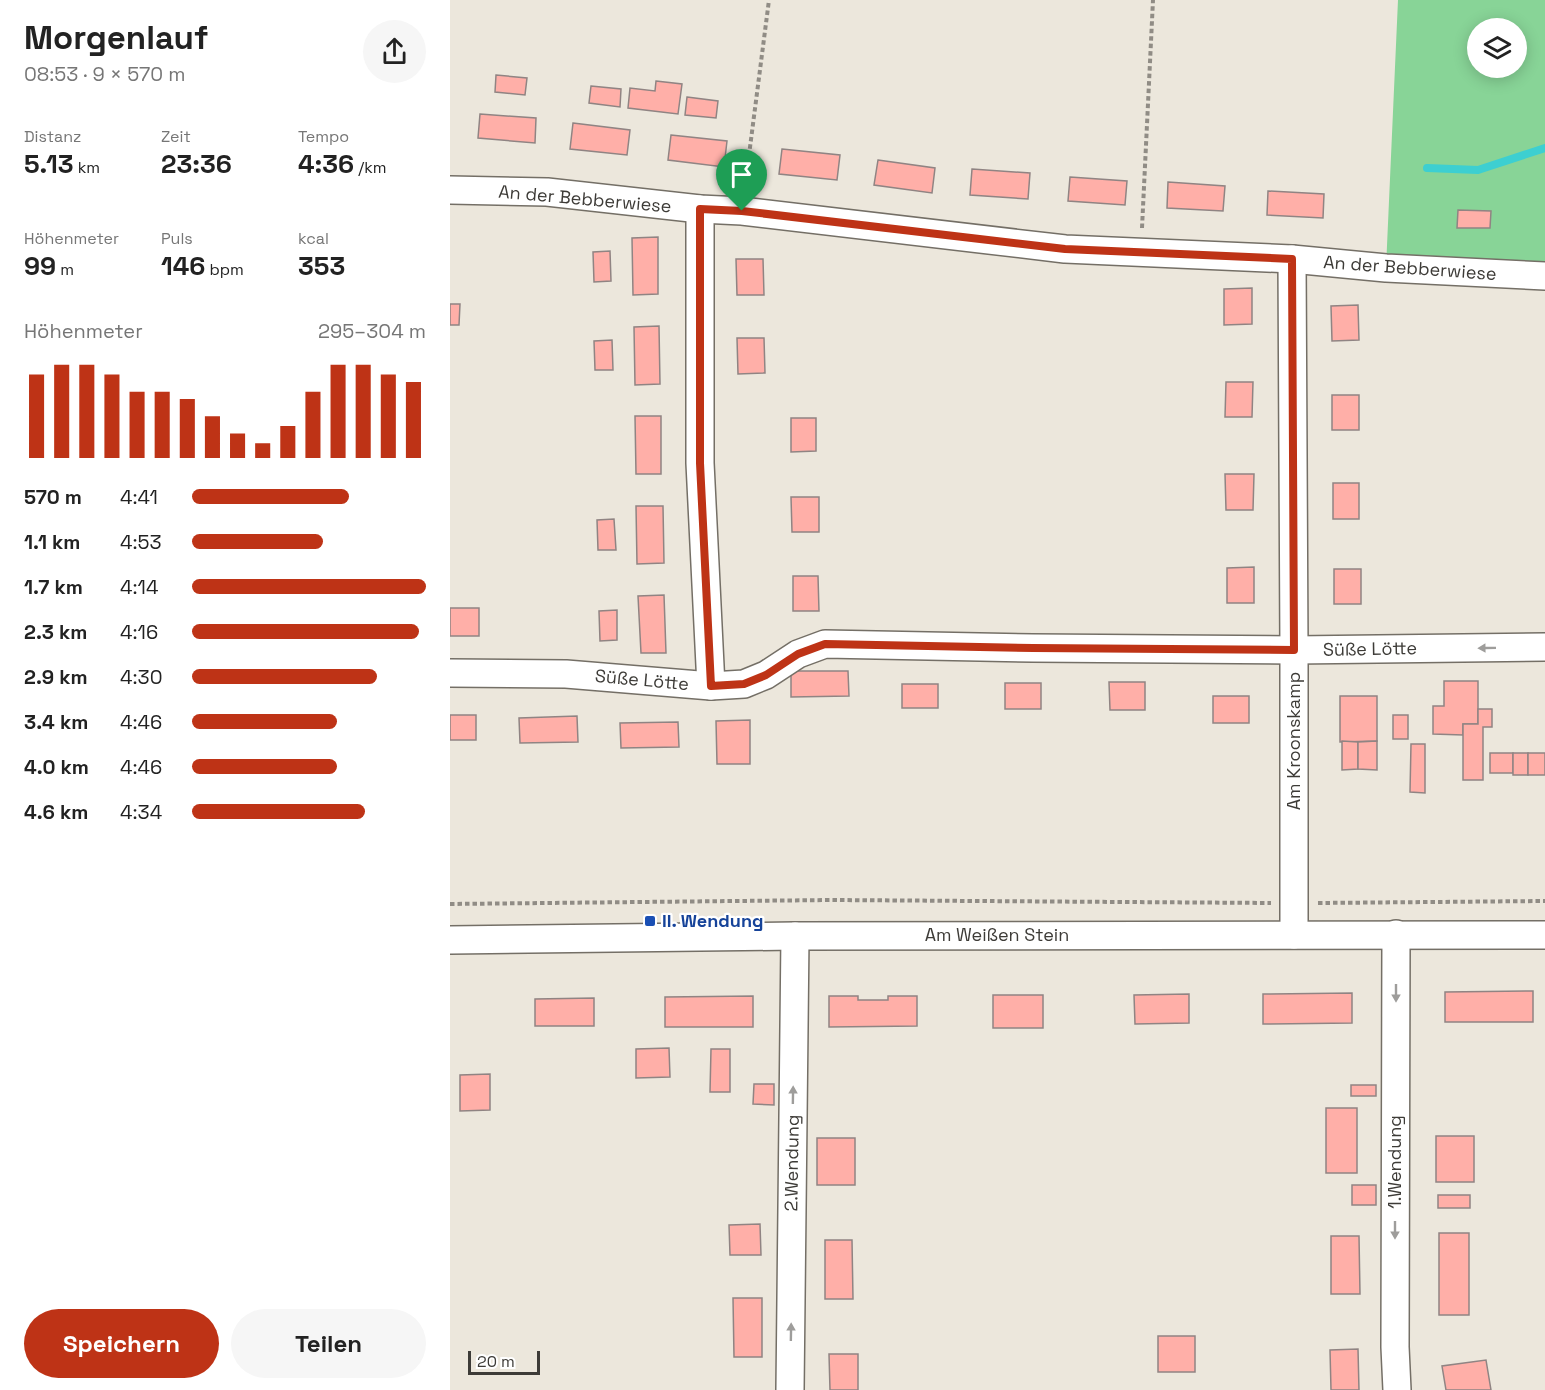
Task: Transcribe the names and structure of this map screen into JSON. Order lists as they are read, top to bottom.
{
  "streets": {
    "street": [
      "An der Bebberwiese",
      "Süße Lötte",
      "Am Kroonskamp",
      "Am Weißen Stein",
      "1.Wendung",
      "2.Wendung"
    ]
  },
  "crossings": [
    ["An der Bebberwiese", "Am Kroonskamp"],
    ["Süße Lötte", "Am Kroonskamp"],
    ["Am Kroonskamp", "Am Weißen Stein"],
    ["Am Weißen Stein", "1.Wendung"],
    ["Am Weißen Stein", "2.Wendung"]
  ],
  "one_way": ["1.Wendung", "2.Wendung"],
  "places": {
    "transit": ["II. Wendung"]
  },
  "scale_bar": "20 m",
  "page": {
    "heading": ["Morgenlauf", "08:53 · 9 × 570 m"],
    "stats": [
      ["Distanz", "5.13 km"],
      ["Zeit", "23:36"],
      ["Tempo", "4:36 /km"],
      ["Höhenmeter", "99 m"],
      ["Puls", "146 bpm"],
      ["kcal", "353"]
    ],
    "chart": ["Höhenmeter", "295–304 m"],
    "list": [
      {
        "name": "570 m",
        "note": "4:41"
      },
      {
        "name": "1.1 km",
        "note": "4:53"
      },
      {
        "name": "1.7 km",
        "note": "4:14"
      },
      {
        "name": "2.3 km",
        "note": "4:16"
      },
      {
        "name": "2.9 km",
        "note": "4:30"
      },
      {
        "name": "3.4 km",
        "note": "4:46"
      },
      {
        "name": "4.0 km",
        "note": "4:46"
      },
      {
        "name": "4.6 km",
        "note": "4:34"
      }
    ],
    "buttons": ["Speichern", "Teilen"],
    "scale": "20 m"
  }
}
